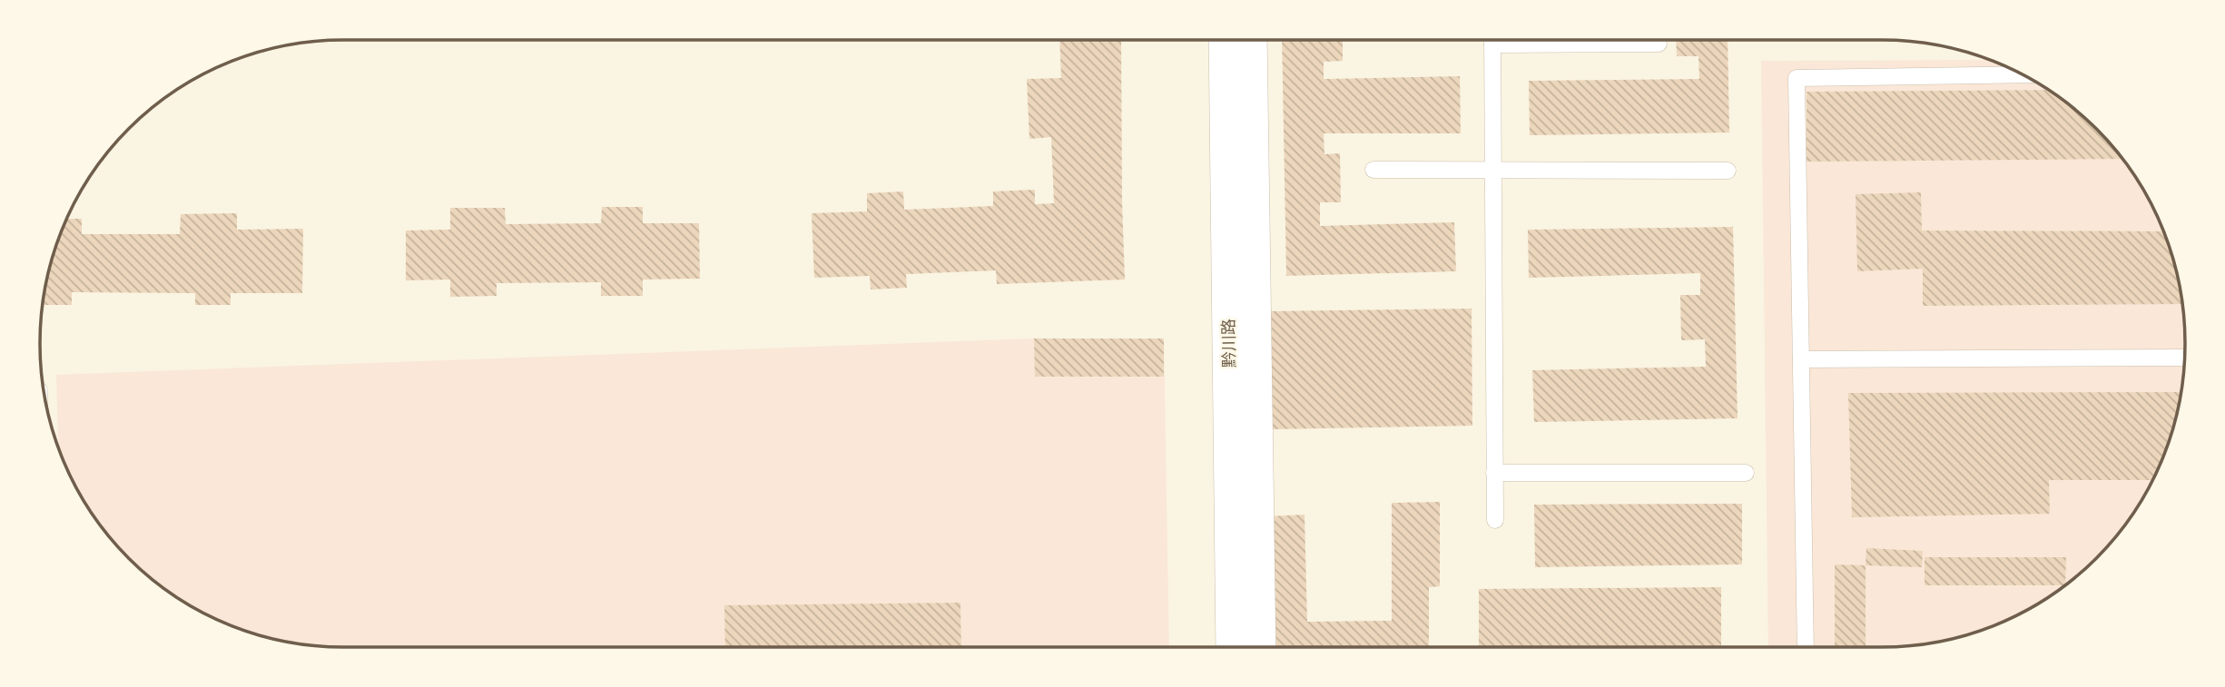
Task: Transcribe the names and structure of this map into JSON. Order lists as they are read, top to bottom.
{
  "streets": {
    "street": ["黔川路"]
  }
}
